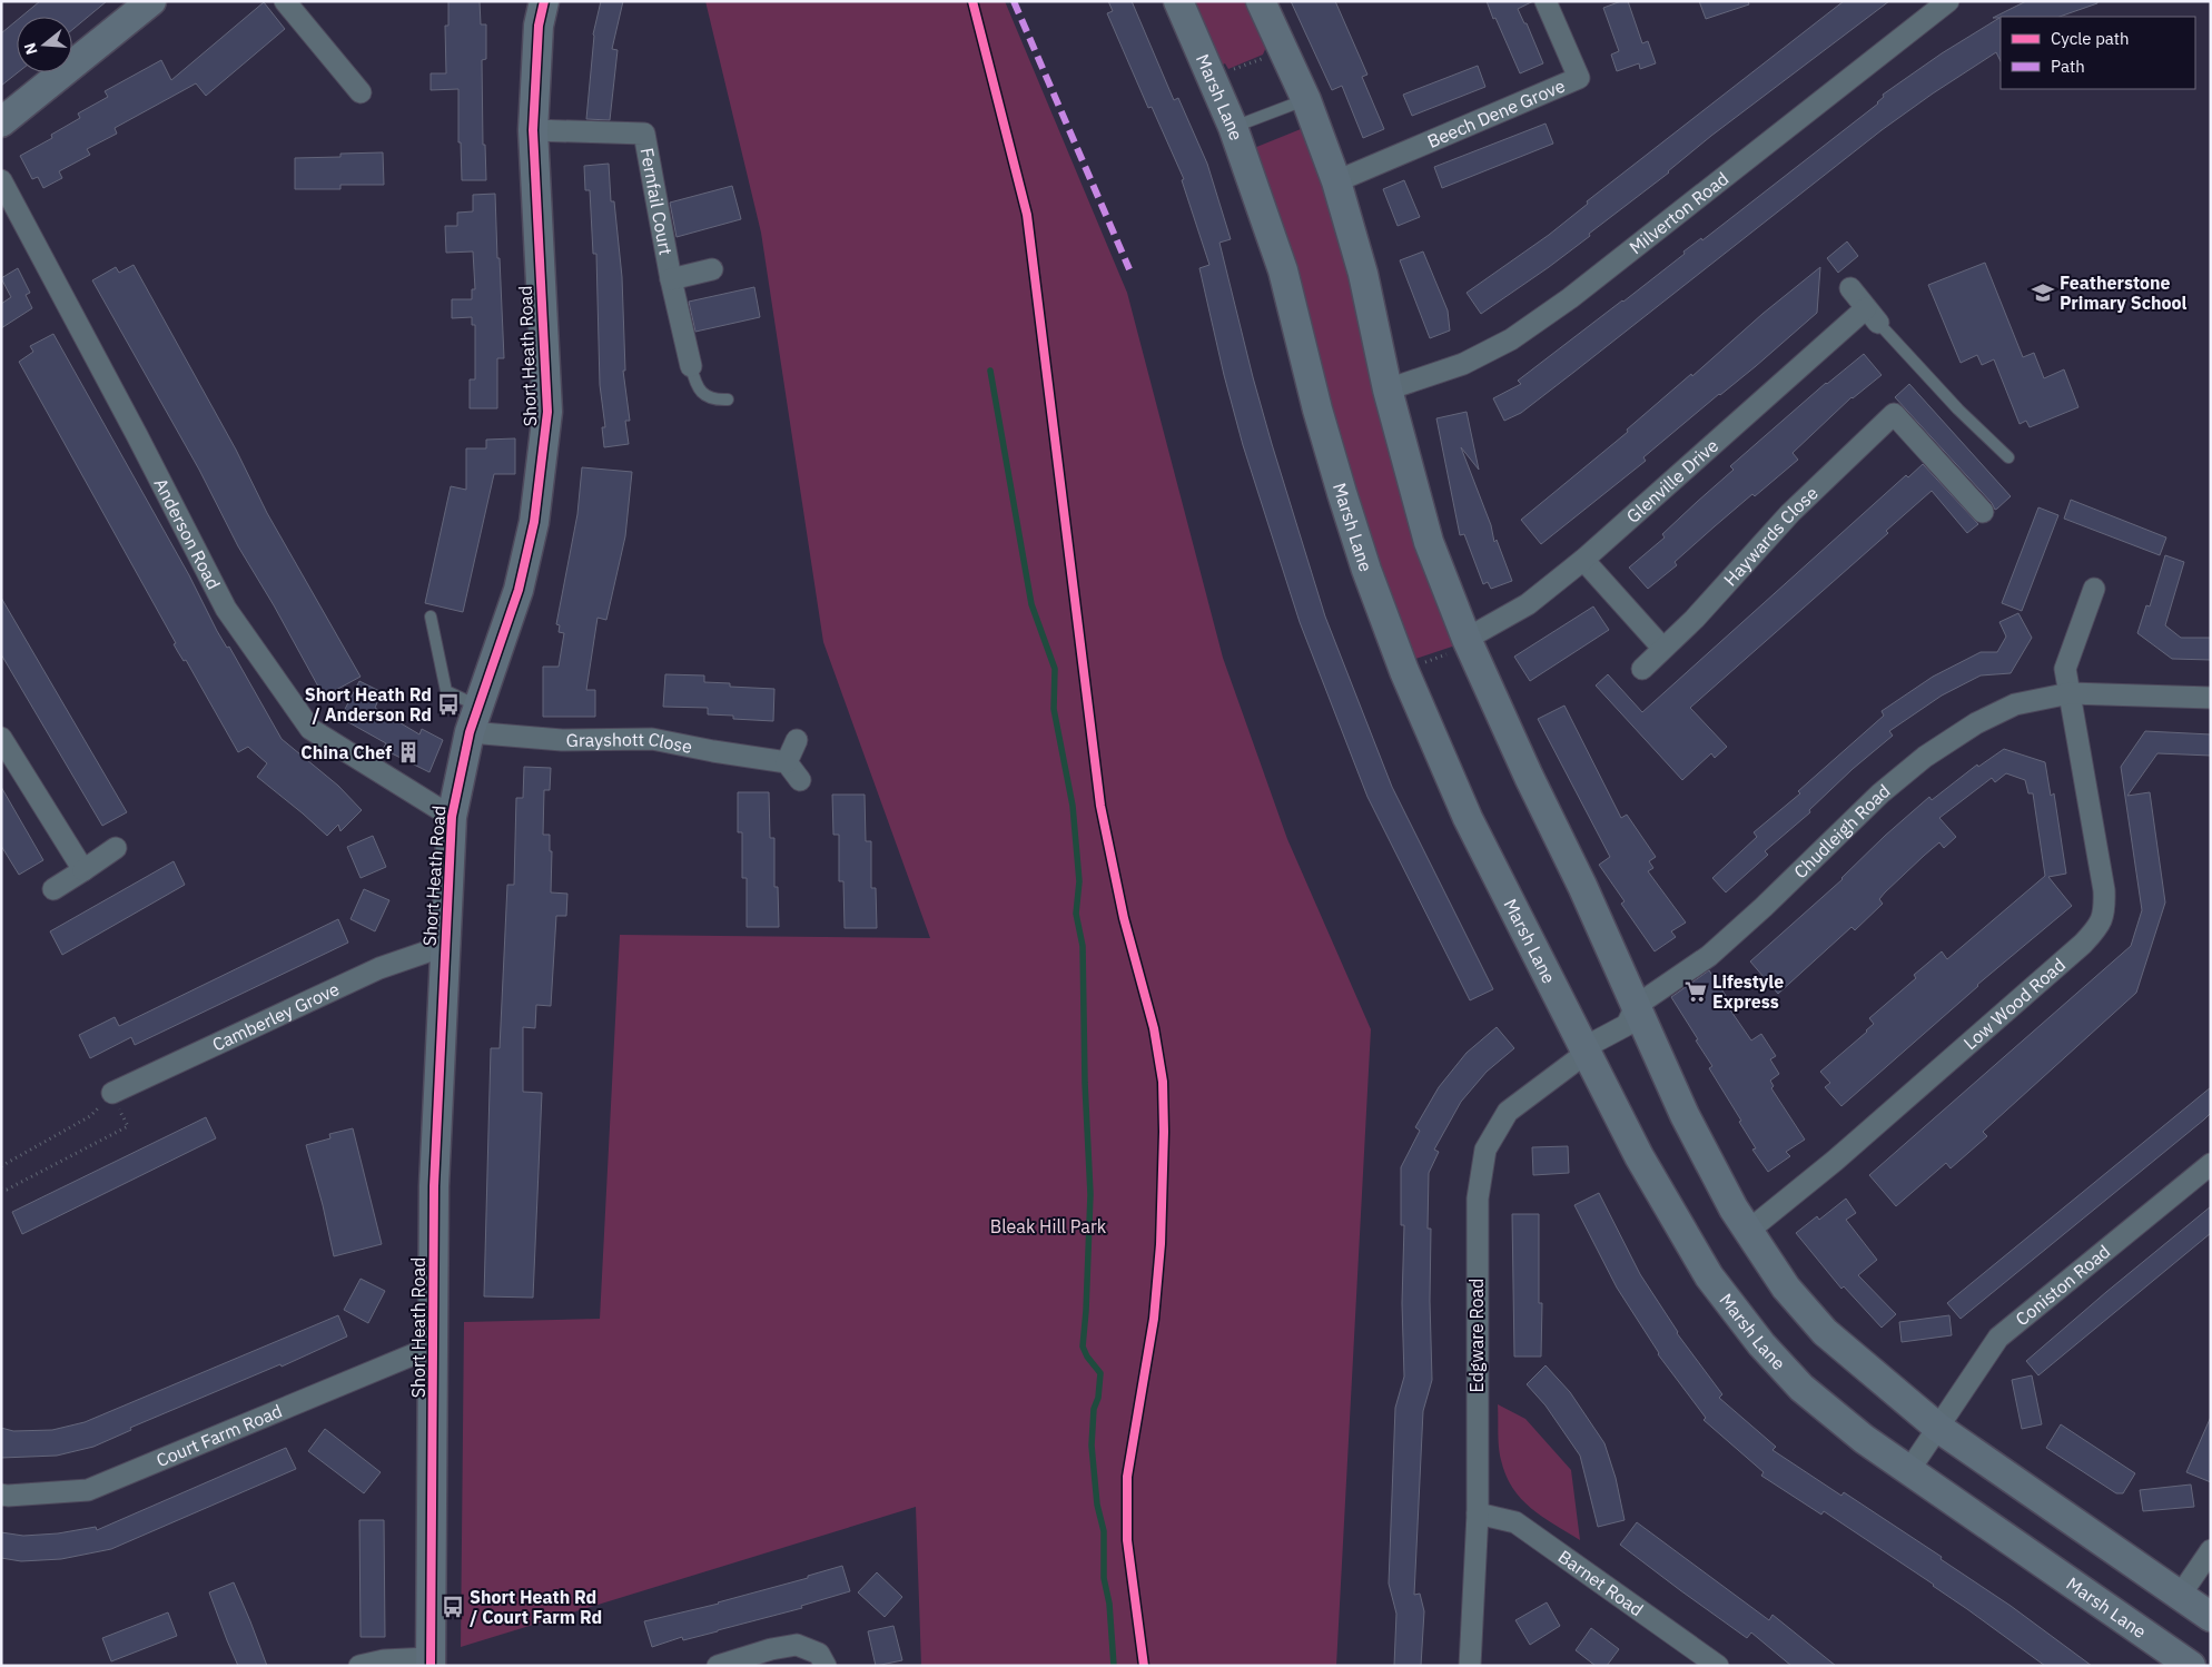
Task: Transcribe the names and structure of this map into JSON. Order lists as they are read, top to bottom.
{
  "streets": {
    "main road": ["Marsh Lane", "Short Heath Road"],
    "street": [
      "Beech Dene Grove",
      "Fernfail Court",
      "Milverton Road",
      "Glenville Drive",
      "Anderson Road",
      "Haywards Close",
      "Grayshott Close",
      "Chudleigh Road",
      "Low Wood Road",
      "Camberley Grove",
      "Coniston Road",
      "Edgware Road",
      "Court Farm Road",
      "Barnet Road"
    ]
  },
  "crossings": [
    ["Marsh Lane", "Coniston Road"],
    ["Marsh Lane", "Edgware Road"],
    ["Fernfail Court", "Short Heath Road"],
    ["Short Heath Road", "Anderson Road"],
    ["Short Heath Road", "Grayshott Close"],
    ["Short Heath Road", "Camberley Grove"],
    ["Short Heath Road", "Court Farm Road"],
    ["Chudleigh Road", "Low Wood Road"],
    ["Chudleigh Road", "Edgware Road"],
    ["Edgware Road", "Barnet Road"]
  ],
  "parks": ["Bleak Hill Park"],
  "places": {
    "school or university": ["Featherstone Primary School"],
    "bus stop": ["Short Heath Rd / Anderson Rd", "Short Heath Rd / Court Farm Rd"],
    "building": ["China Chef"],
    "supermarket": ["Lifestyle Express"]
  },
  "legend": ["Cycle path", "Path"],
  "north": "left"
}
